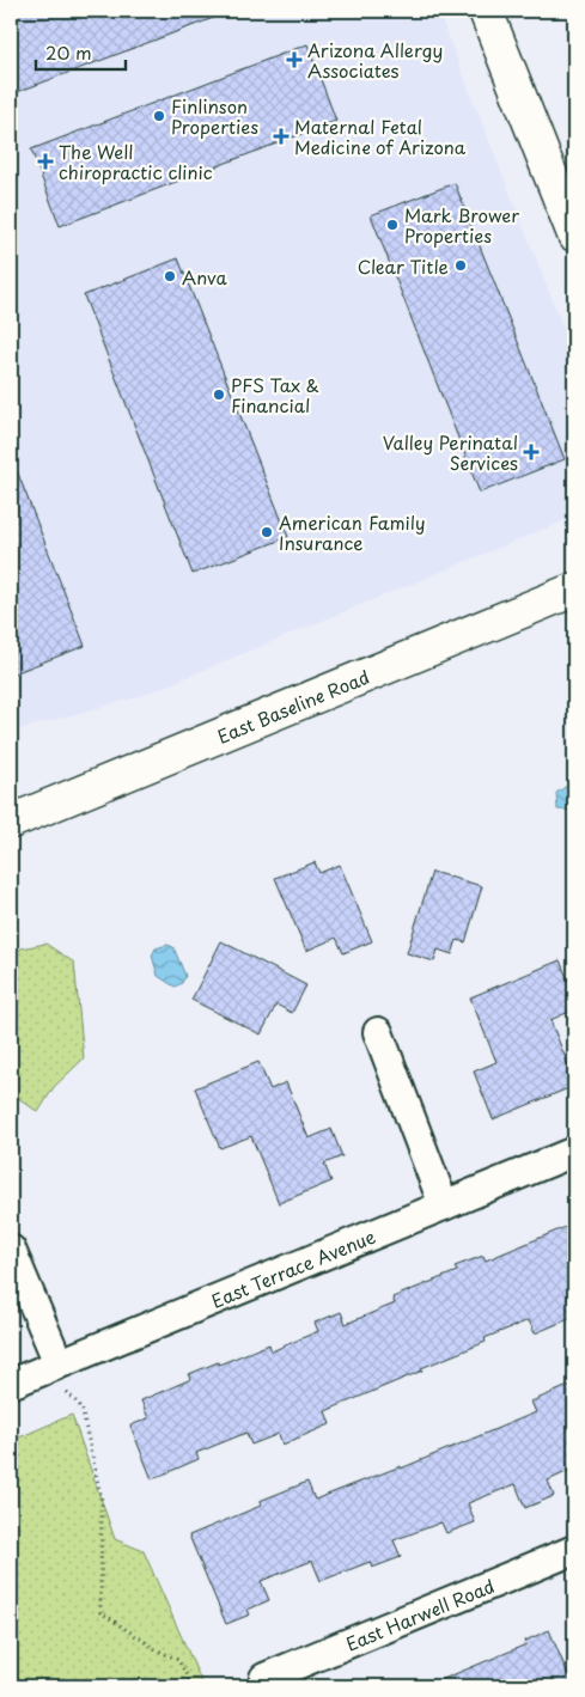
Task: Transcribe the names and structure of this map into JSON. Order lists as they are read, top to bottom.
{
  "streets": {
    "main road": ["East Baseline Road"],
    "street": ["East Terrace Avenue", "East Harwell Road"]
  },
  "places": {
    "health": [
      "Arizona Allergy Associates",
      "Maternal Fetal Medicine of Arizona",
      "The Well chiropractic clinic",
      "Valley Perinatal Services"
    ],
    "other": [
      "Finlinson Properties",
      "Mark Brower Properties",
      "Clear Title",
      "Anva",
      "PFS Tax & Financial",
      "American Family Insurance"
    ]
  },
  "scale_bar": "20 m"
}
